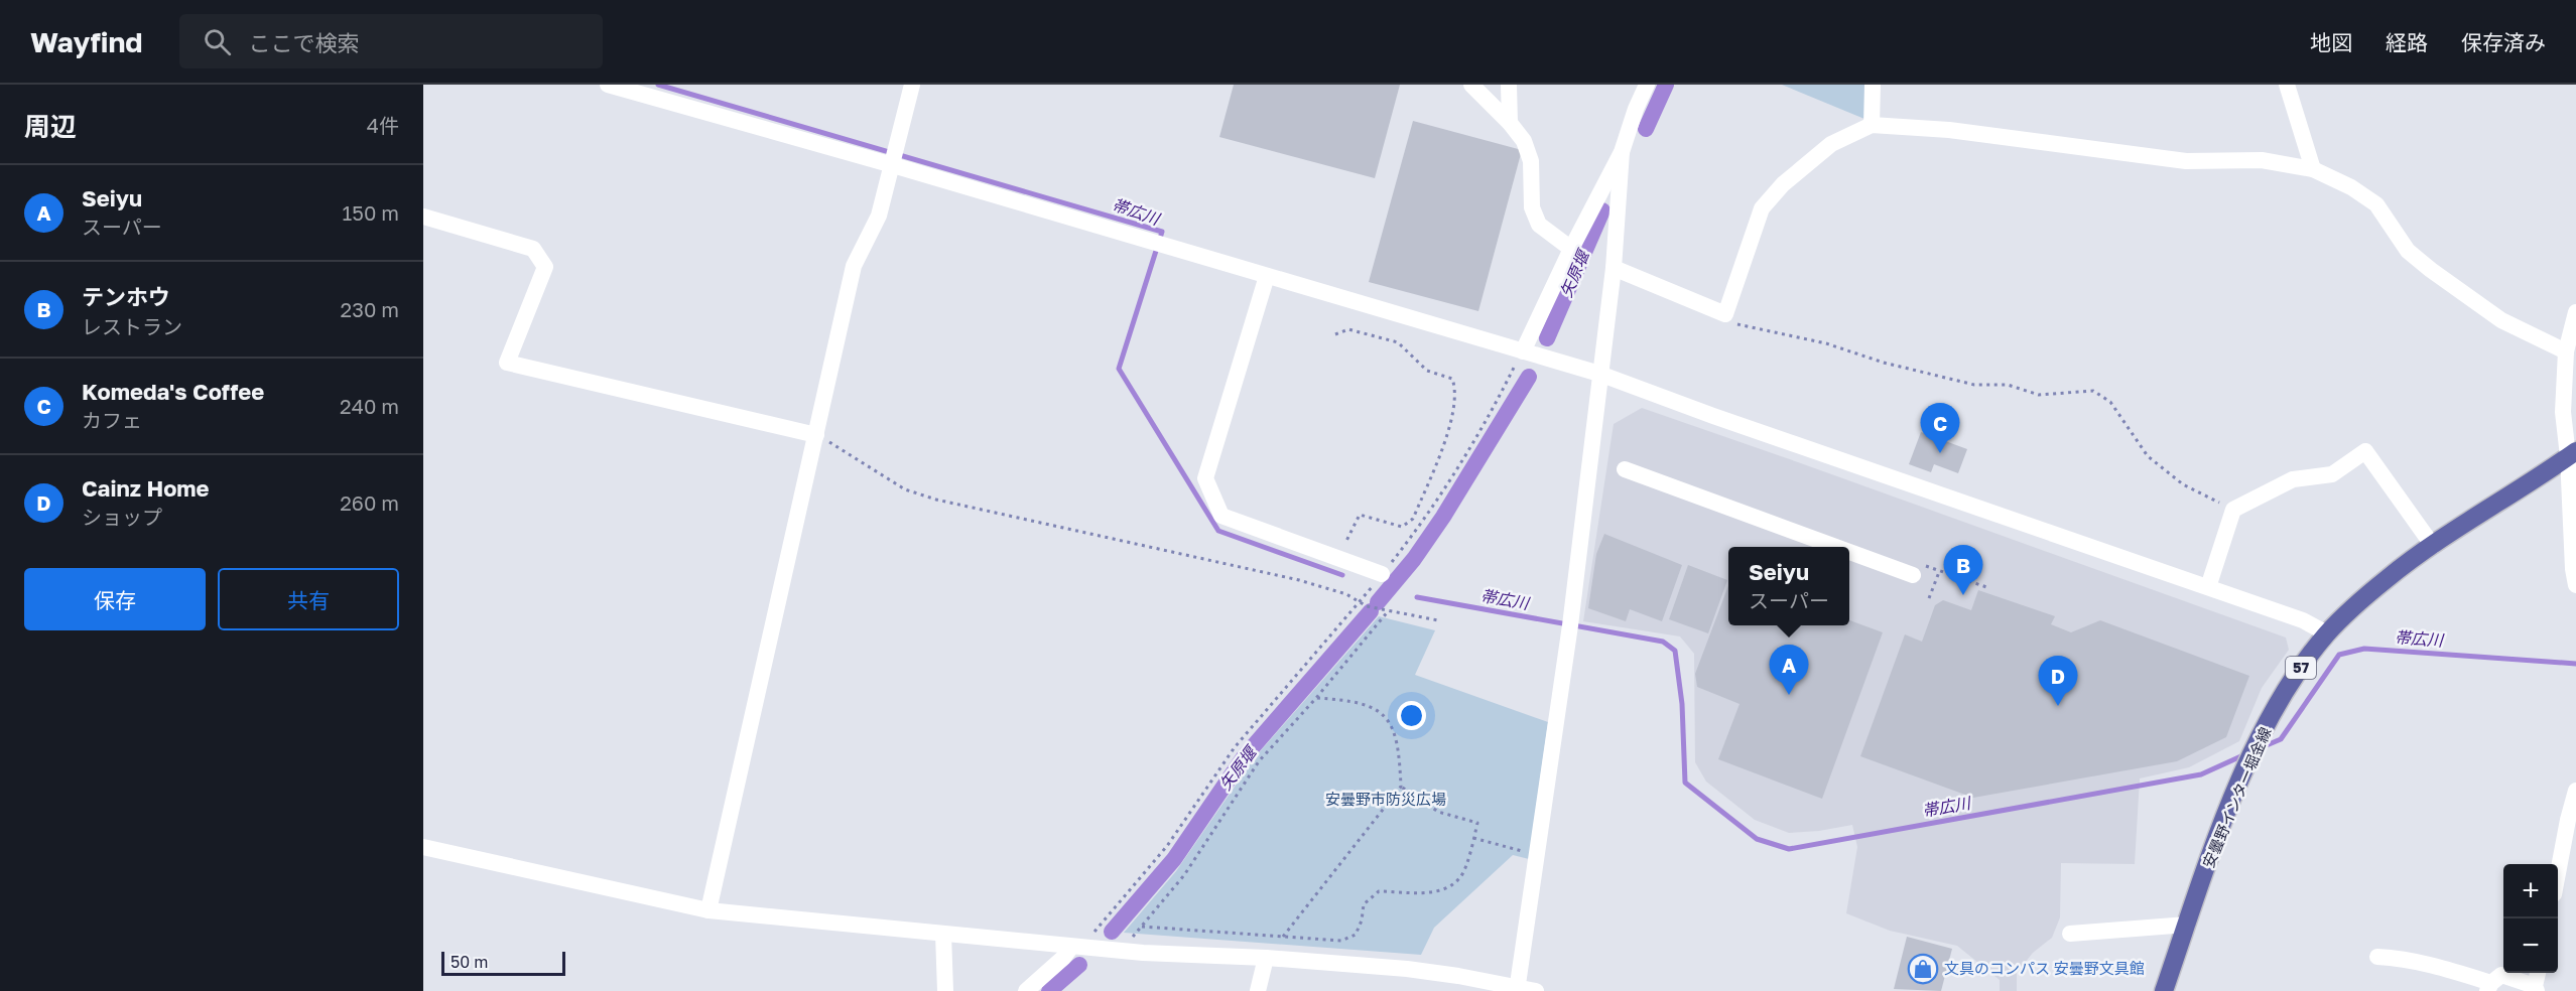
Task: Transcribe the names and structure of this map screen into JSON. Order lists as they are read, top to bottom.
{
  "streets": {
    "main road": ["57", "安曇野インター堀金線"]
  },
  "water": ["帯広川", "矢原堰"],
  "parks": ["安曇野市防災広場"],
  "places": {
    "shop": ["文具のコンパス 安曇野文具館"]
  },
  "scale_bar": "50 m",
  "page": {
    "header": "Wayfind",
    "search": "ここで検索",
    "nav": ["地図", "経路", "保存済み"],
    "heading": ["周辺", "4件"],
    "list": [
      {
        "mark": "A",
        "name": "Seiyu",
        "note": "スーパー",
        "value": "150 m"
      },
      {
        "mark": "B",
        "name": "テンホウ",
        "note": "レストラン",
        "value": "230 m"
      },
      {
        "mark": "C",
        "name": "Komeda's Coffee",
        "note": "カフェ",
        "value": "240 m"
      },
      {
        "mark": "D",
        "name": "Cainz Home",
        "note": "ショップ",
        "value": "260 m"
      }
    ],
    "pins": [
      "C",
      "B",
      "A",
      "D"
    ],
    "popup": ["Seiyu", "スーパー"],
    "buttons": ["保存", "共有"],
    "map_buttons": ["+", "−"],
    "scale": "50 m"
  }
}
